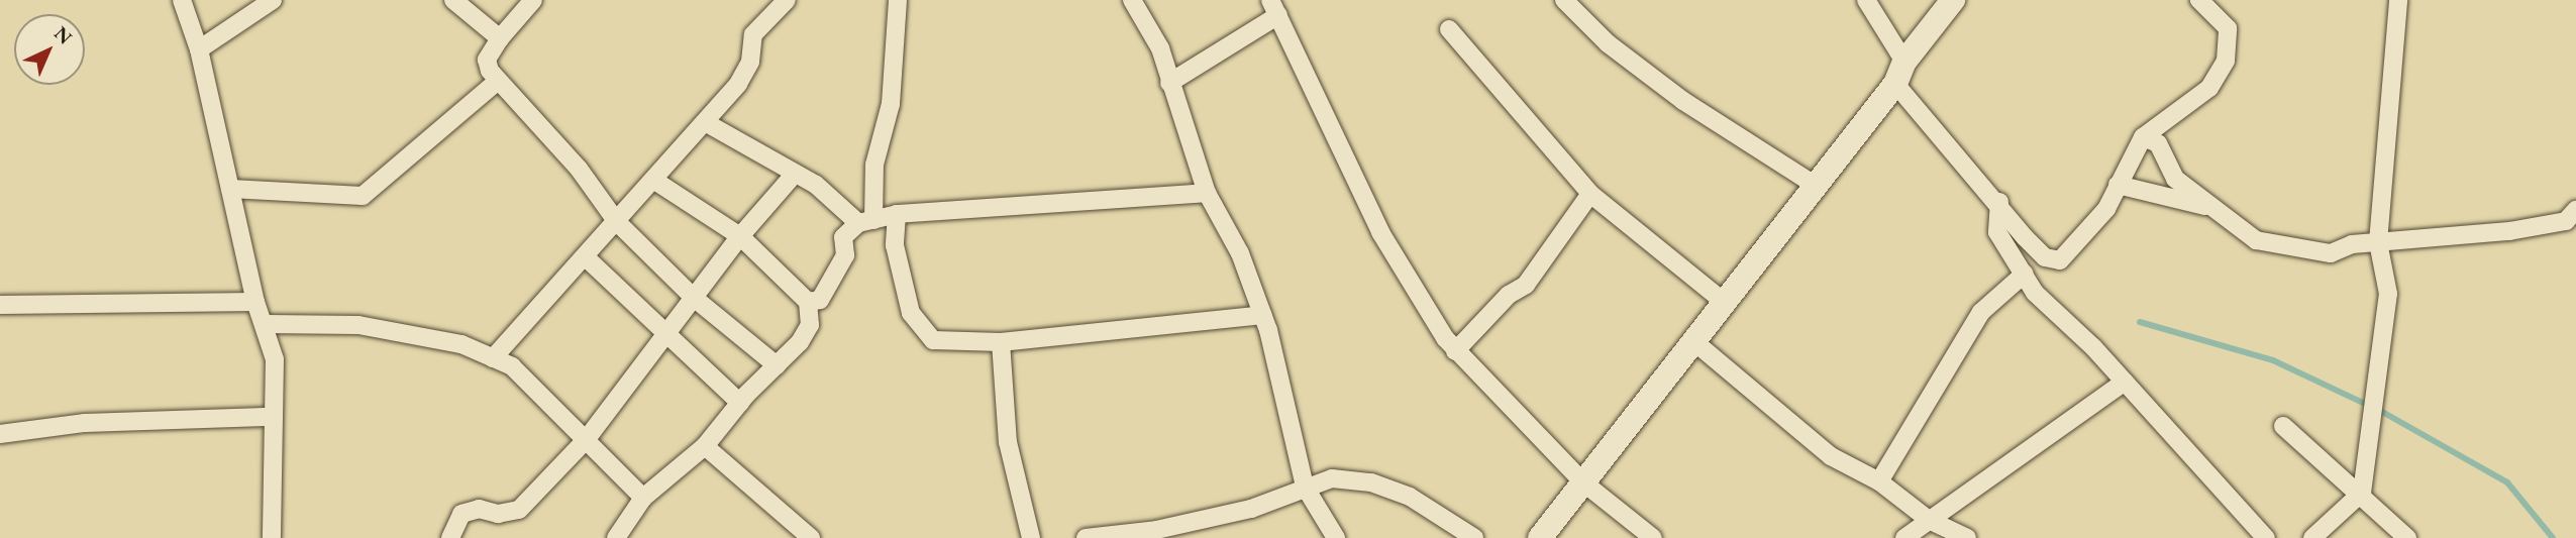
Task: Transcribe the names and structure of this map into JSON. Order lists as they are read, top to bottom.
{
  "north": "top right"
}
